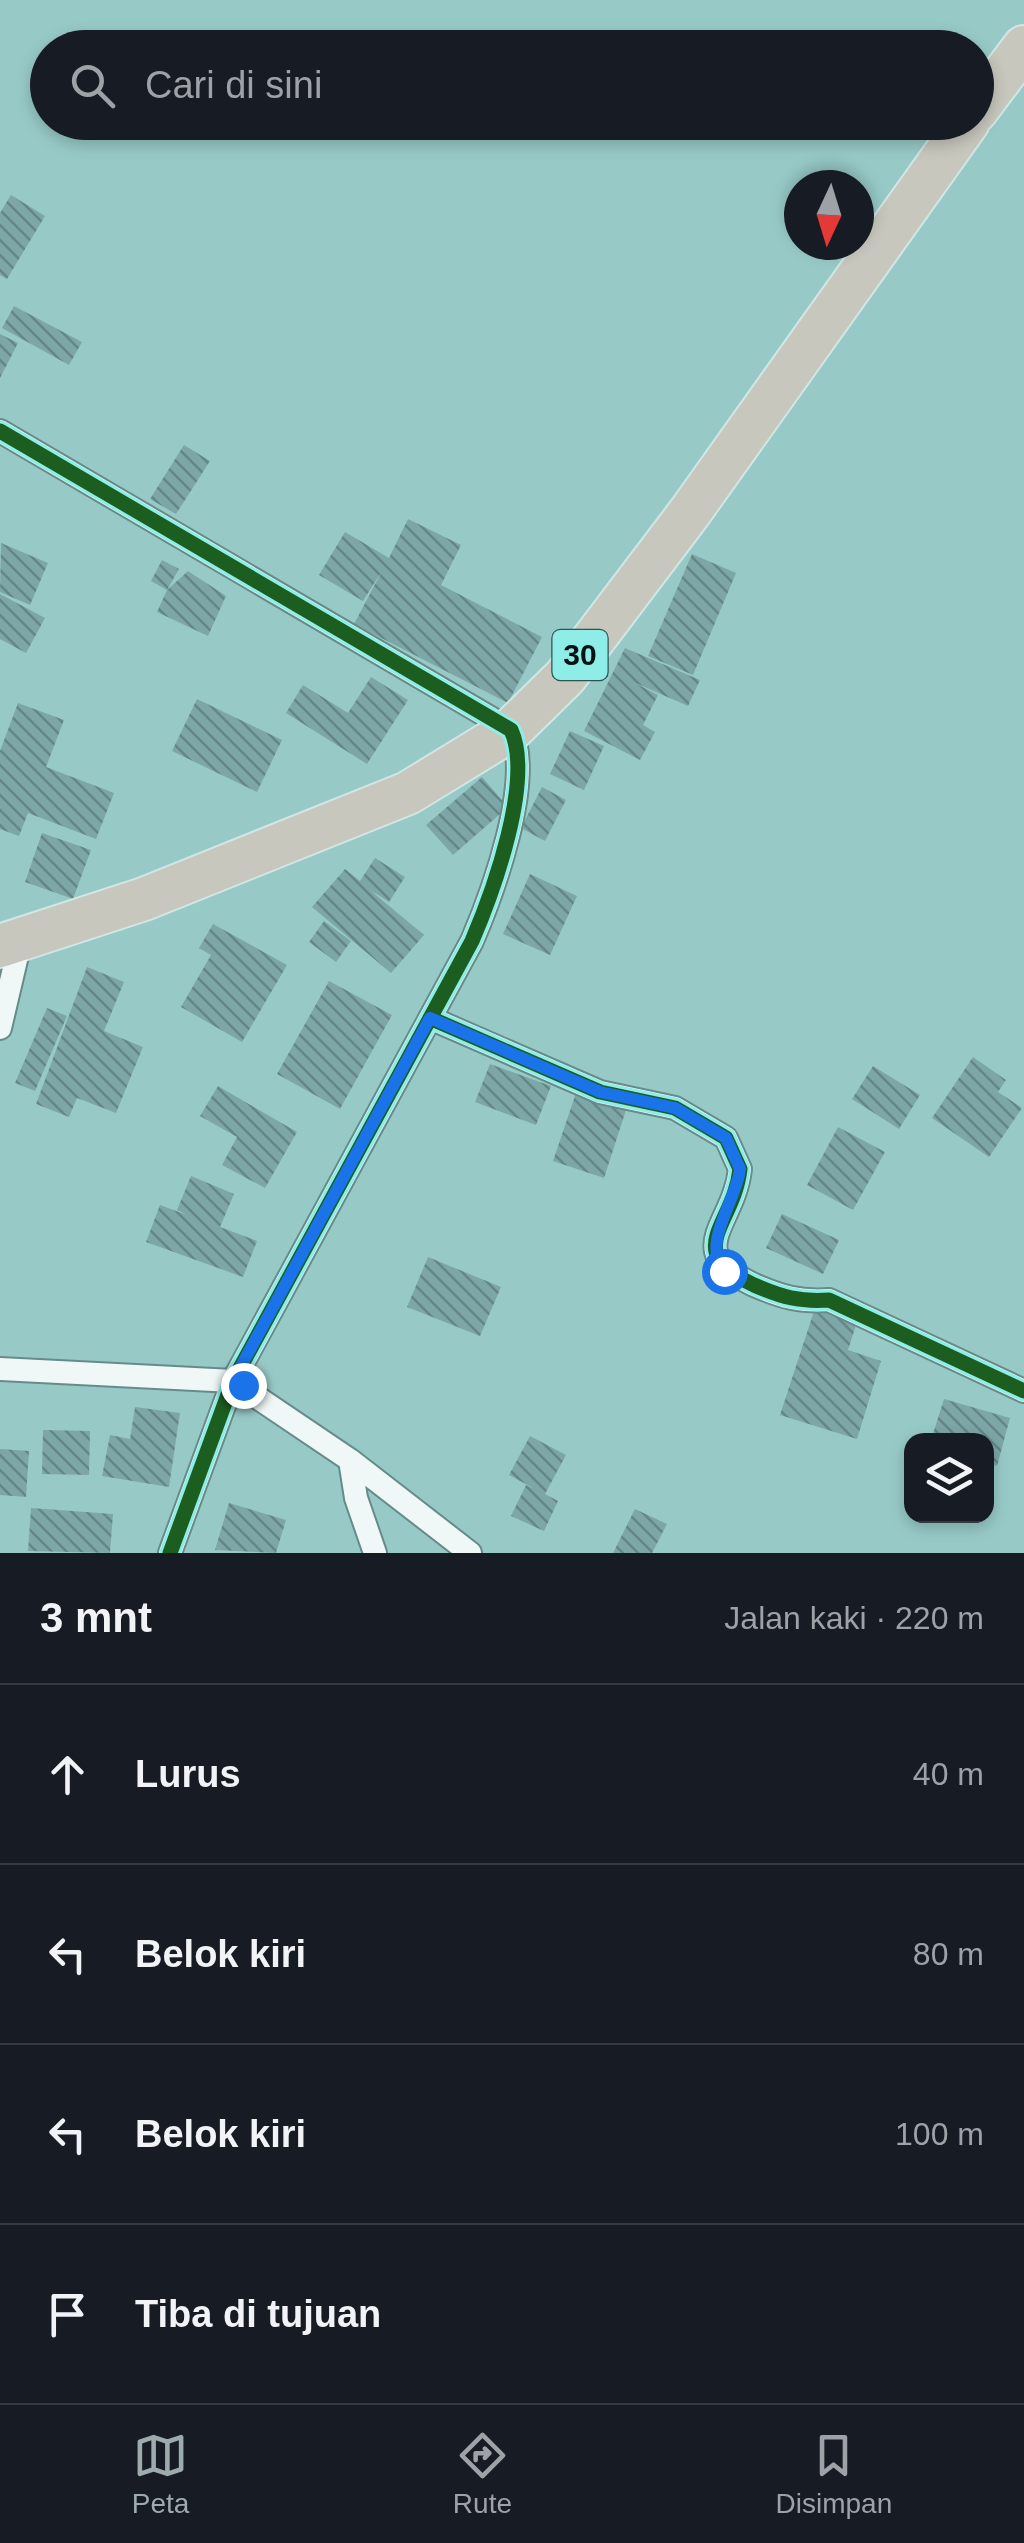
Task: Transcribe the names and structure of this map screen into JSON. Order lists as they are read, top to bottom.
{
  "streets": {
    "highway": ["30"]
  },
  "north": "bottom",
  "page": {
    "search": "Cari di sini",
    "heading": ["3 mnt", "Jalan kaki · 220 m"],
    "list": [
      ["Lurus", "40 m"],
      ["Belok kiri", "80 m"],
      ["Belok kiri", "100 m"],
      "Tiba di tujuan"
    ],
    "nav": ["Peta", "Rute", "Disimpan"]
  }
}
